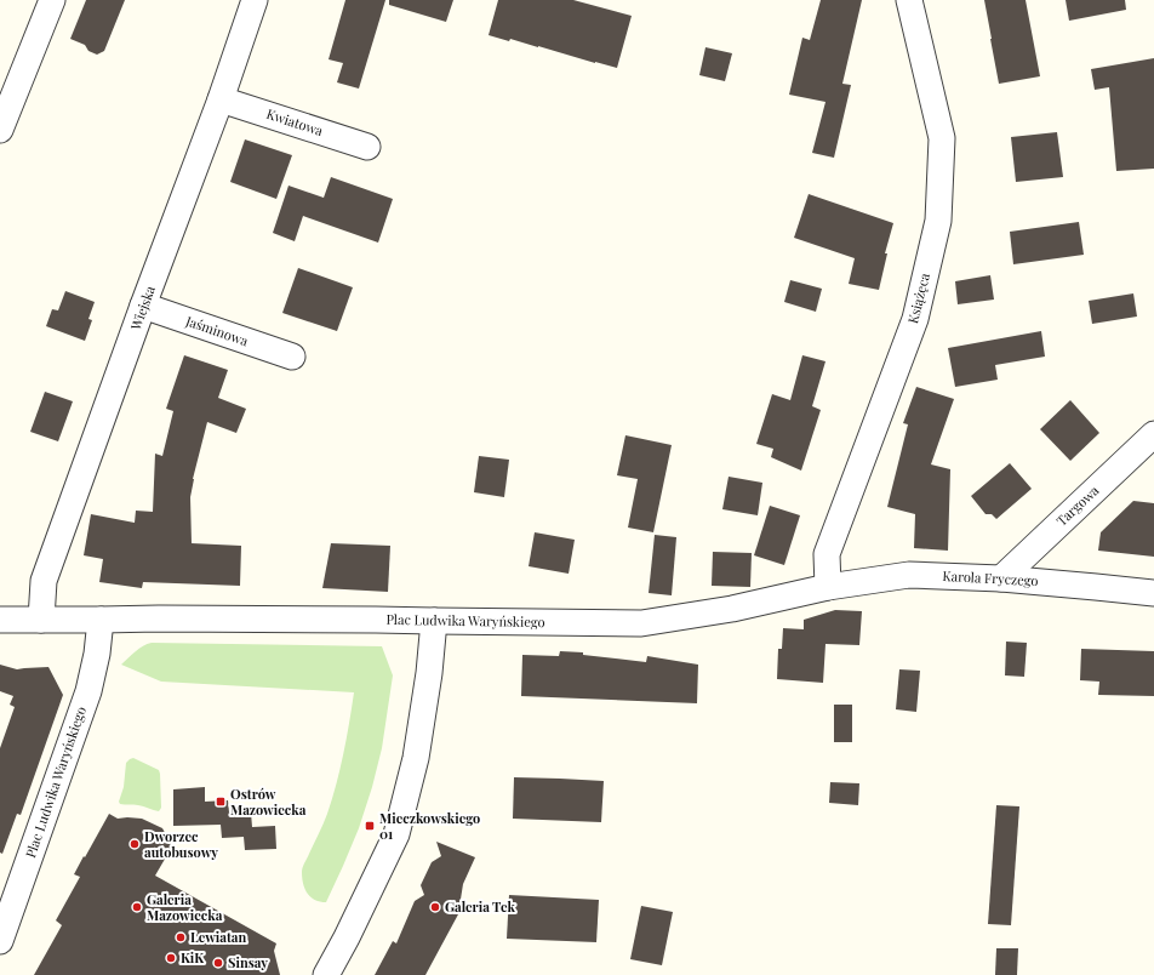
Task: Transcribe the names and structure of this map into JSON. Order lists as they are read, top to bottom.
{
  "streets": {
    "street": [
      "Kwiatowa",
      "Książęca",
      "Wiejska",
      "Jaśminowa",
      "Targowa",
      "Karola Fryczego",
      "Plac Ludwika Waryńskiego"
    ]
  },
  "crossings": [
    ["Kwiatowa", "Wiejska"],
    ["Książęca", "Karola Fryczego"],
    ["Książęca", "Plac Ludwika Waryńskiego"],
    ["Wiejska", "Jaśminowa"],
    ["Wiejska", "Plac Ludwika Waryńskiego"],
    ["Targowa", "Karola Fryczego"],
    ["Karola Fryczego", "Plac Ludwika Waryńskiego"]
  ],
  "places": {
    "transit": ["Ostrów Mazowiecka", "Mieczkowskiego 01"],
    "other": [
      "Dworzec autobusowy",
      "Galeria Mazowiecka",
      "Galeria Tek",
      "Lewiatan",
      "KiK",
      "Sinsay"
    ]
  }
}
